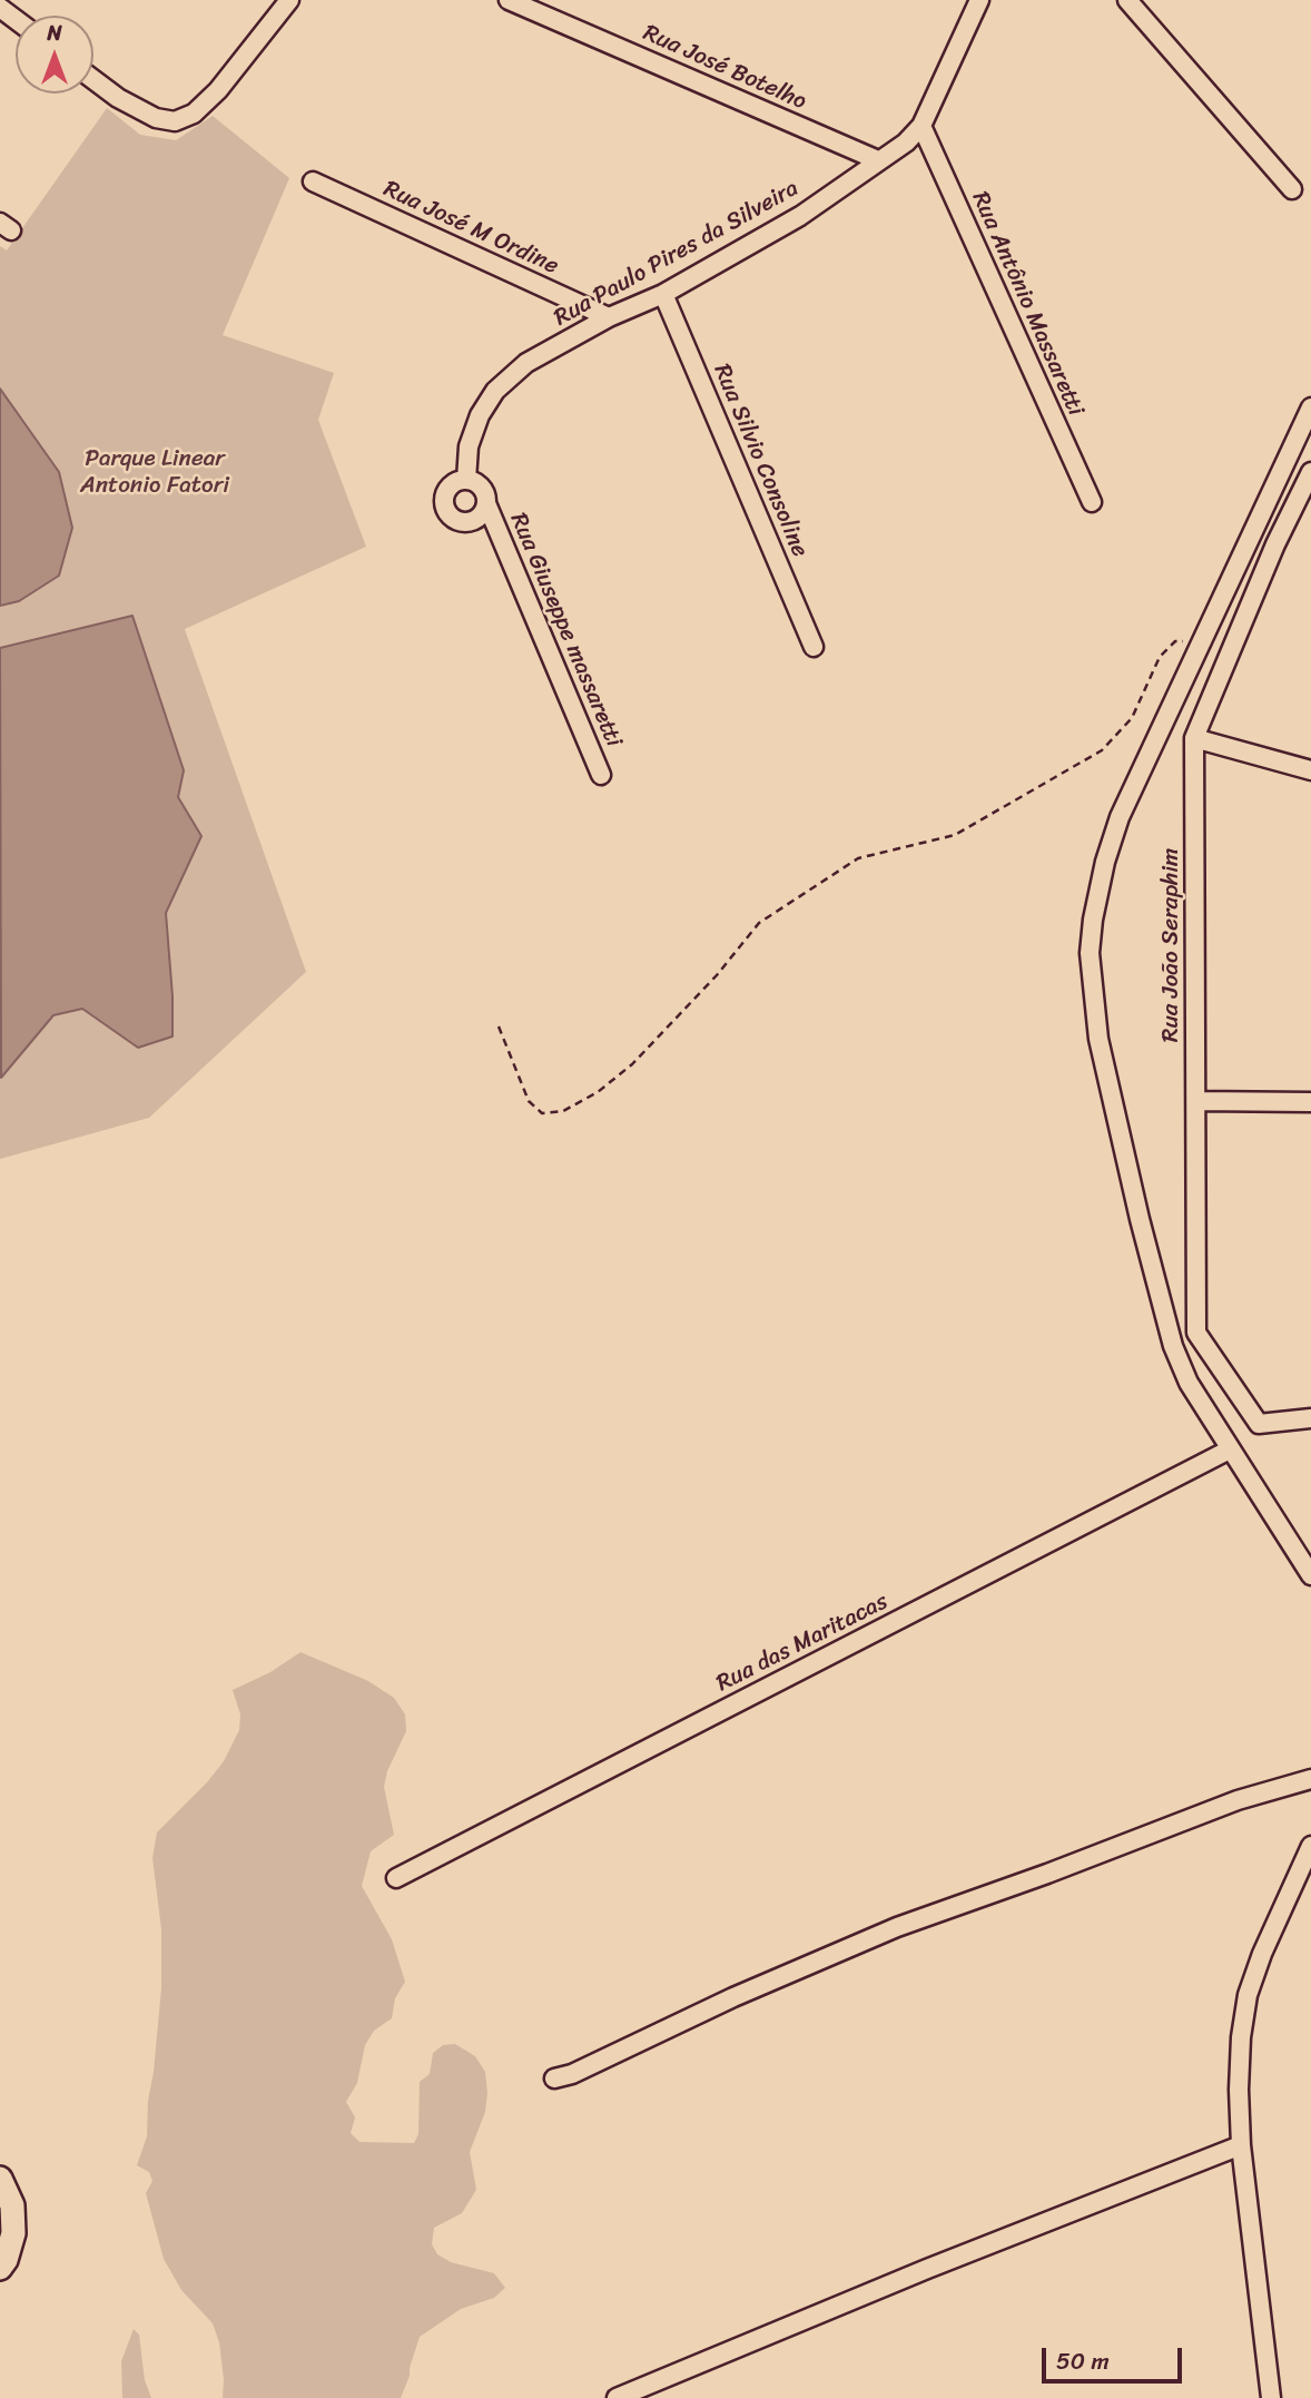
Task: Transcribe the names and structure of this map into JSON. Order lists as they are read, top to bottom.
{
  "streets": {
    "street": [
      "Rua José Botelho",
      "Rua José M Ordine",
      "Rua Paulo Pires da Silveira",
      "Rua Antônio Massaretti",
      "Rua Silvio Consoline",
      "Rua Giuseppe massaretti",
      "Rua João Seraphim",
      "Rua das Maritacas"
    ]
  },
  "crossings": [
    ["Rua José Botelho", "Rua Paulo Pires da Silveira"],
    ["Rua José M Ordine", "Rua Paulo Pires da Silveira"],
    ["Rua Paulo Pires da Silveira", "Rua Antônio Massaretti"],
    ["Rua Paulo Pires da Silveira", "Rua Silvio Consoline"],
    ["Rua Paulo Pires da Silveira", "Rua Giuseppe massaretti"]
  ],
  "parks": ["Parque Linear Antonio Fatori"],
  "scale_bar": "50 m",
  "north": "top"
}
